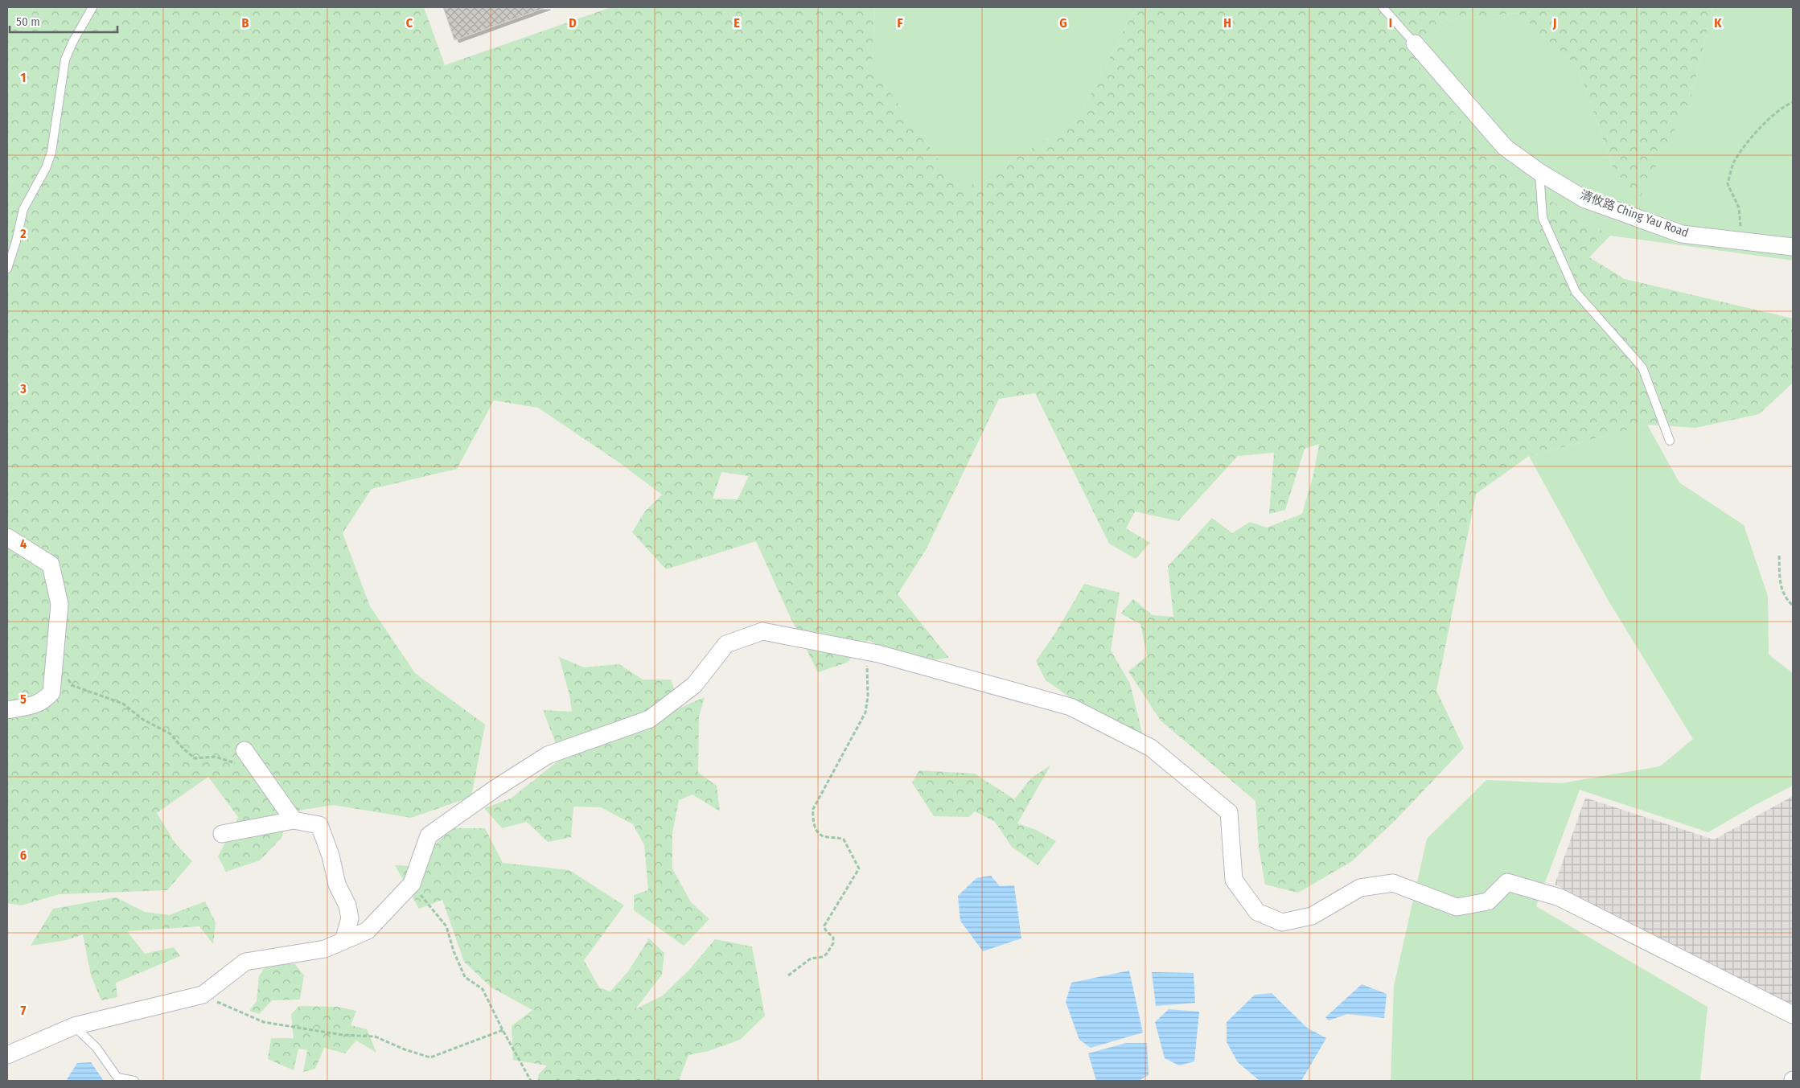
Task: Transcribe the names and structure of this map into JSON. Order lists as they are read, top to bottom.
{
  "streets": {
    "street": ["清攸路 Ching Yau Road"]
  },
  "scale_bar": "50 m",
  "grid": {
    "columns": [
      "B",
      "C",
      "D",
      "E",
      "F",
      "G",
      "H",
      "I",
      "J",
      "K"
    ],
    "rows": [
      "1",
      "2",
      "3",
      "4",
      "5",
      "6",
      "7"
    ]
  }
}
